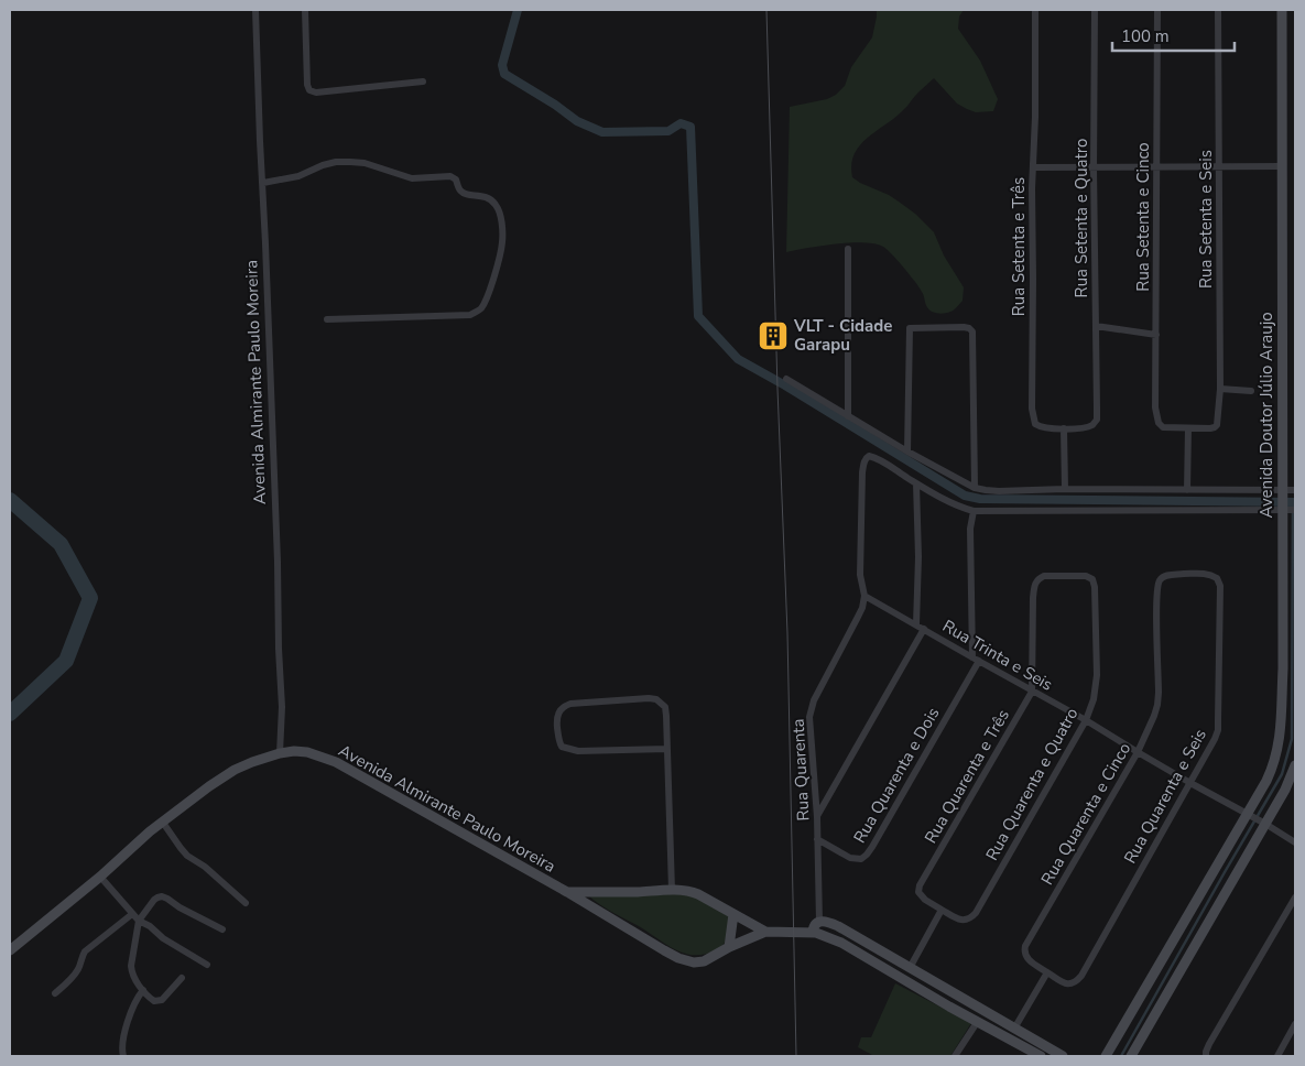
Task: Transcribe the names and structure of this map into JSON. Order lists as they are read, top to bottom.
{
  "streets": {
    "main road": ["Avenida Almirante Paulo Moreira", "Avenida Doutor Júlio Araujo"],
    "street": [
      "Rua Setenta e Cinco",
      "Rua Setenta e Quatro",
      "Rua Setenta e Seis",
      "Rua Setenta e Três",
      "Rua Trinta e Seis",
      "Rua Quarenta",
      "Rua Quarenta e Dois",
      "Rua Quarenta e Três",
      "Rua Quarenta e Quatro",
      "Rua Quarenta e Seis",
      "Rua Quarenta e Cinco"
    ]
  },
  "crossings": [
    ["Rua Setenta e Cinco", "Rua Setenta e Seis"],
    ["Rua Setenta e Quatro", "Rua Setenta e Três"],
    ["Avenida Doutor Júlio Araujo", "Rua Trinta e Seis"],
    ["Rua Trinta e Seis", "Rua Quarenta"],
    ["Rua Trinta e Seis", "Rua Quarenta e Dois"],
    ["Rua Trinta e Seis", "Rua Quarenta e Três"],
    ["Rua Trinta e Seis", "Rua Quarenta e Quatro"],
    ["Rua Trinta e Seis", "Rua Quarenta e Seis"],
    ["Rua Trinta e Seis", "Rua Quarenta e Cinco"],
    ["Rua Quarenta", "Rua Quarenta e Dois"],
    ["Rua Quarenta e Três", "Rua Quarenta e Quatro"],
    ["Rua Quarenta e Seis", "Rua Quarenta e Cinco"]
  ],
  "places": {
    "building": ["VLT - Cidade Garapu"]
  },
  "scale_bar": "100 m"
}
